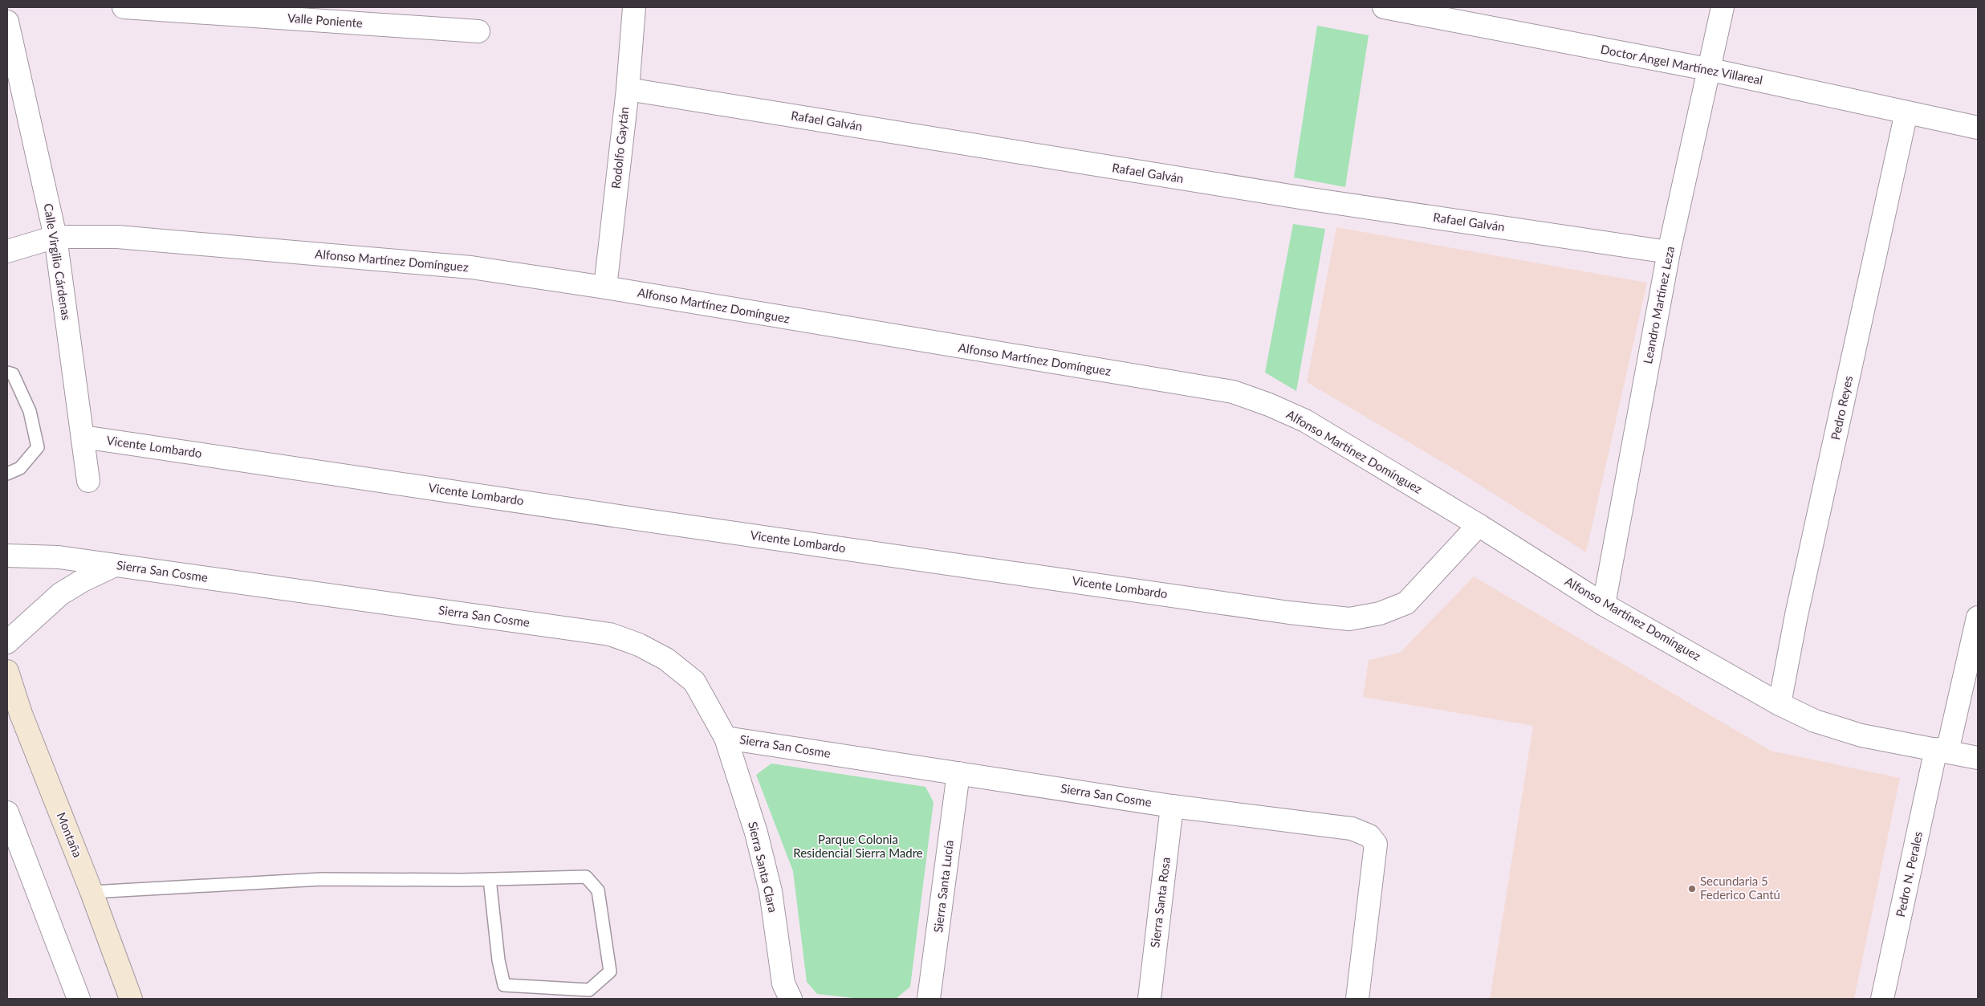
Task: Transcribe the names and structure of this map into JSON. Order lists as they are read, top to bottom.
{
  "streets": {
    "main road": ["Montaña"],
    "street": [
      "Valle Poniente",
      "Doctor Angel Martínez Villareal",
      "Rafael Galván",
      "Rodolfo Gaytán",
      "Alfonso Martínez Domínguez",
      "Calle Virgilio Cárdenas",
      "Leandro Martínez Leza",
      "Pedro Reyes",
      "Vicente Lombardo",
      "Sierra San Cosme",
      "Sierra Santa Clara",
      "Pedro N. Perales",
      "Sierra Santa Lucía",
      "Sierra Santa Rosa"
    ]
  },
  "crossings": [
    ["Doctor Angel Martínez Villareal", "Leandro Martínez Leza"],
    ["Doctor Angel Martínez Villareal", "Pedro Reyes"],
    ["Rafael Galván", "Rodolfo Gaytán"],
    ["Rafael Galván", "Leandro Martínez Leza"],
    ["Rodolfo Gaytán", "Alfonso Martínez Domínguez"],
    ["Alfonso Martínez Domínguez", "Calle Virgilio Cárdenas"],
    ["Alfonso Martínez Domínguez", "Leandro Martínez Leza"],
    ["Alfonso Martínez Domínguez", "Pedro Reyes"],
    ["Alfonso Martínez Domínguez", "Vicente Lombardo"],
    ["Alfonso Martínez Domínguez", "Pedro N. Perales"],
    ["Calle Virgilio Cárdenas", "Vicente Lombardo"],
    ["Sierra San Cosme", "Sierra Santa Clara"],
    ["Sierra San Cosme", "Sierra Santa Lucía"],
    ["Sierra San Cosme", "Sierra Santa Rosa"]
  ],
  "parks": ["Parque Colonia Residencial Sierra Madre"],
  "places": ["Secundaria 5 Federico Cantú"]
}
